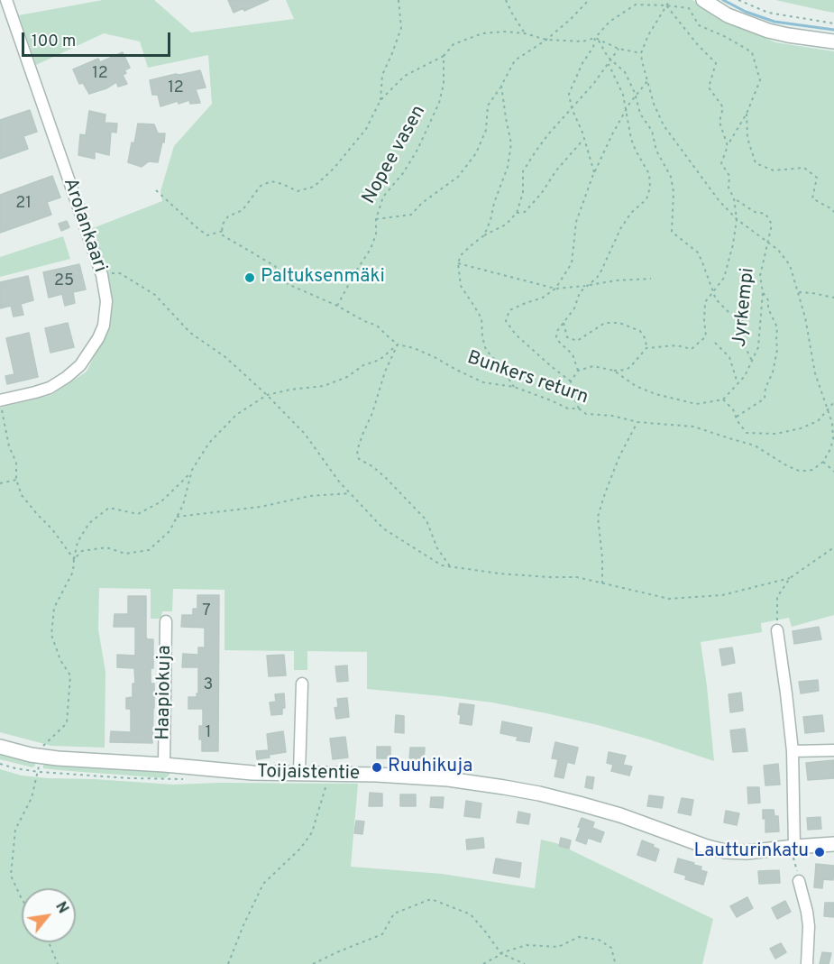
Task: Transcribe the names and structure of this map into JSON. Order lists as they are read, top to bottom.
{
  "streets": {
    "street": ["Arolankaari", "Haapiokuja", "Toijaistentie"],
    "path": ["Nopee vasen", "Jyrkempi", "Bunkers return"]
  },
  "crossings": [
    ["Haapiokuja", "Toijaistentie"]
  ],
  "places": ["Paltuksenmäki", "Ruuhikuja", "Lautturinkatu"],
  "house_numbers": [
    "12",
    "12",
    "21",
    "25",
    "7",
    "3",
    "1"
  ],
  "scale_bar": "100 m",
  "north": "top right"
}
